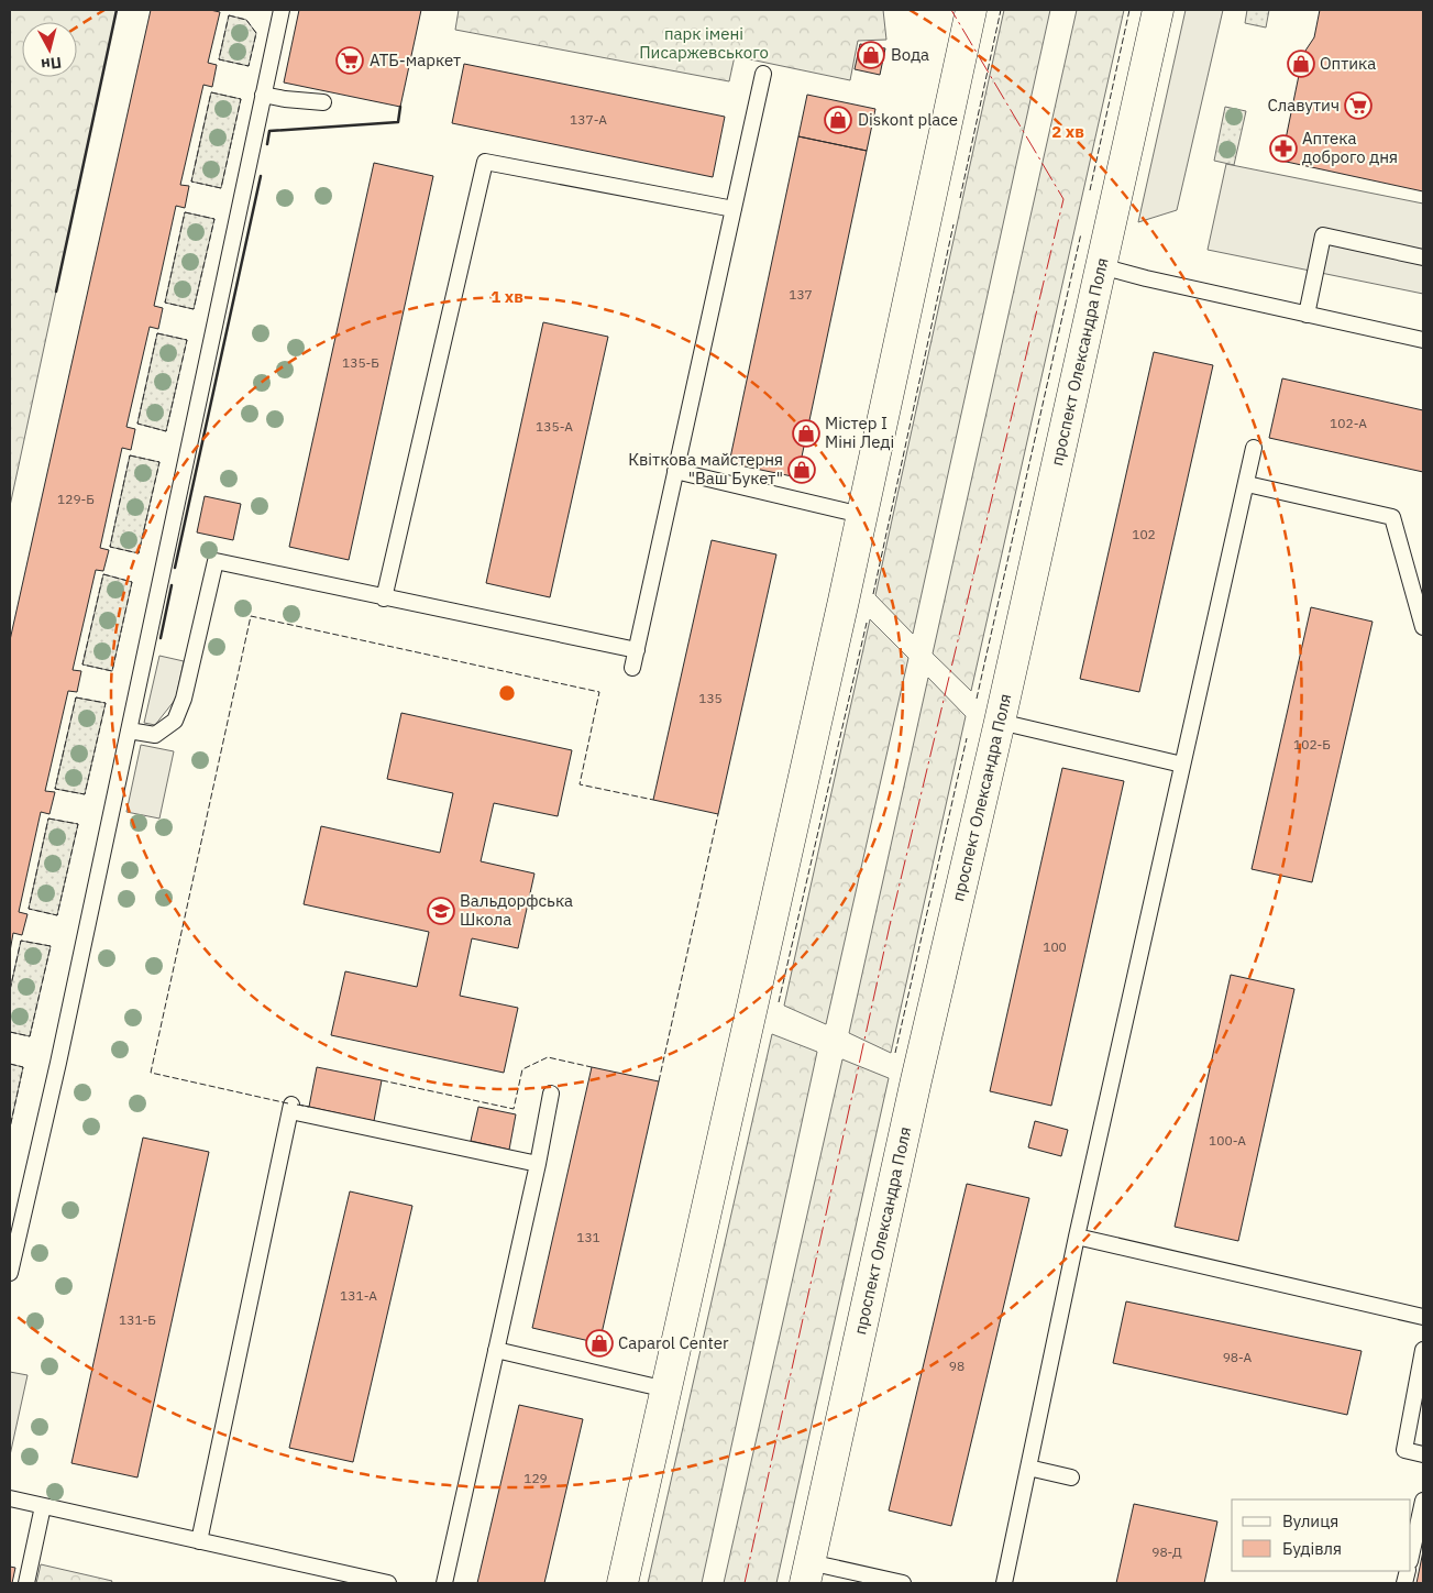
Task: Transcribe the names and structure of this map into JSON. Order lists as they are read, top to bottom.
{
  "streets": {
    "main road": ["проспект Олександра Поля"]
  },
  "parks": ["парк імені Писаржевського"],
  "places": {
    "shop": [
      "Вода",
      "Оптика",
      "Diskont place",
      "Містер І Міні Леді",
      "Квіткова майстерня \"Ваш Букет\"",
      "Caparol Center"
    ],
    "supermarket": ["АТБ-маркет", "Славутич"],
    "pharmacy": ["Аптека доброго дня"],
    "school or university": ["Вальдорфська Школа"]
  },
  "house_numbers": [
    "137-А",
    "137",
    "135-Б",
    "102-А",
    "135-А",
    "129-Б",
    "102",
    "135",
    "102-Б",
    "100",
    "100-А",
    "131",
    "131-А",
    "131-Б",
    "98-А",
    "98",
    "129",
    "98-Д"
  ],
  "legend": ["Вулиця", "Будівля"],
  "north": "bottom",
  "rings": ["2 хв", "1 хв"]
}
